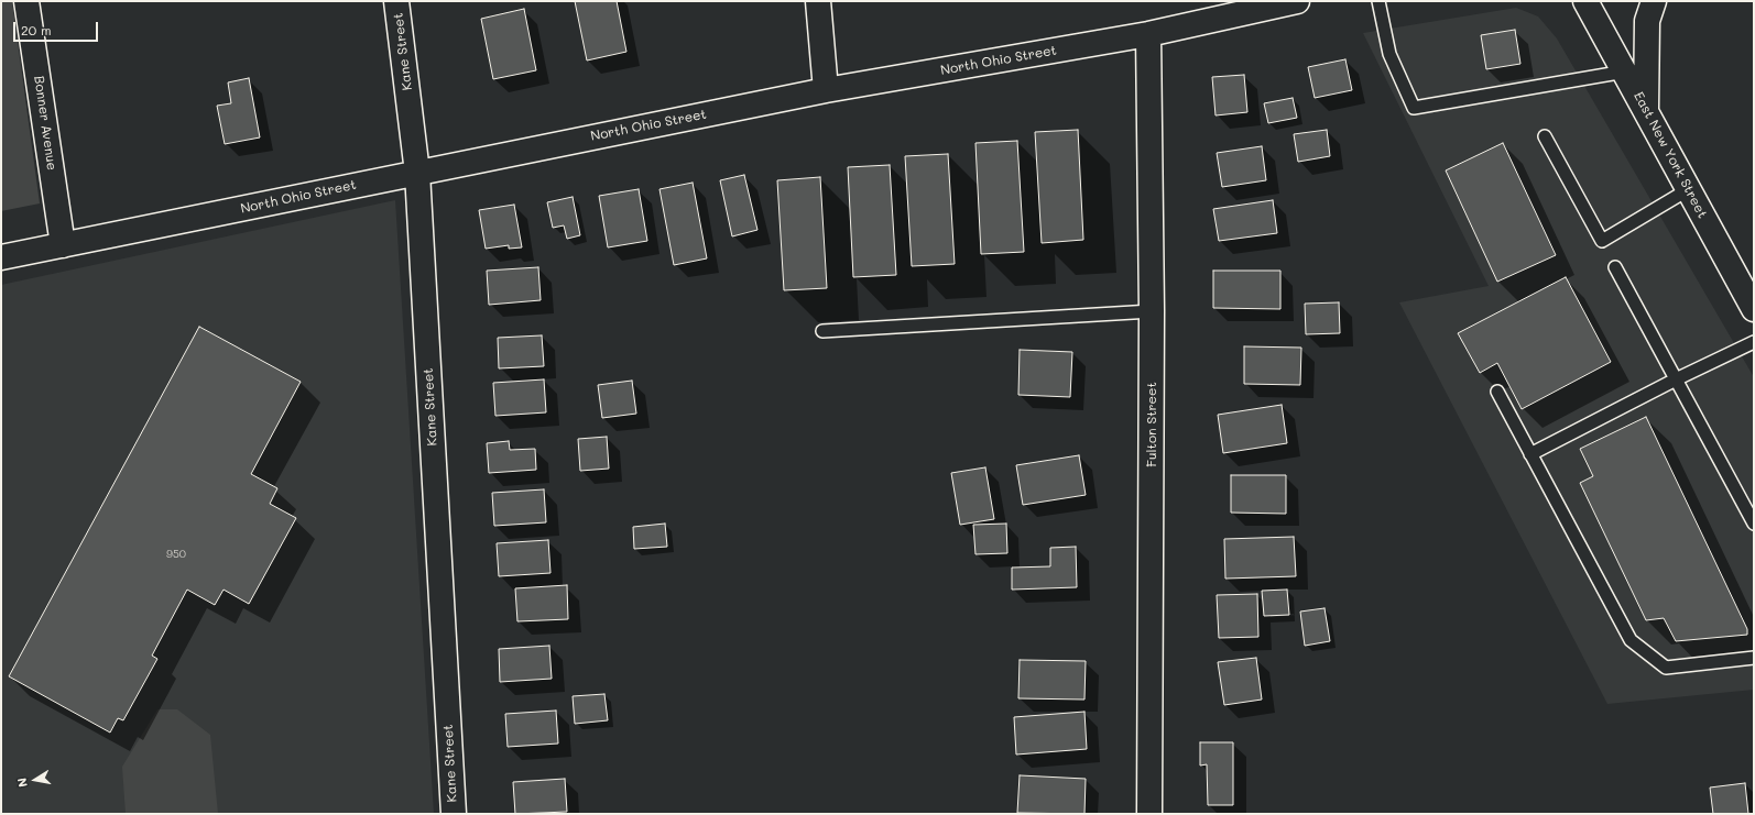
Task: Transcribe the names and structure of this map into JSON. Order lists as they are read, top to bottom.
{
  "streets": {
    "street": [
      "Kane Street",
      "North Ohio Street",
      "Bonner Avenue",
      "East New York Street",
      "Fulton Street"
    ]
  },
  "crossings": [
    ["Kane Street", "North Ohio Street"],
    ["North Ohio Street", "Bonner Avenue"],
    ["North Ohio Street", "Fulton Street"]
  ],
  "house_numbers": ["950"],
  "scale_bar": "20 m",
  "north": "left"
}
